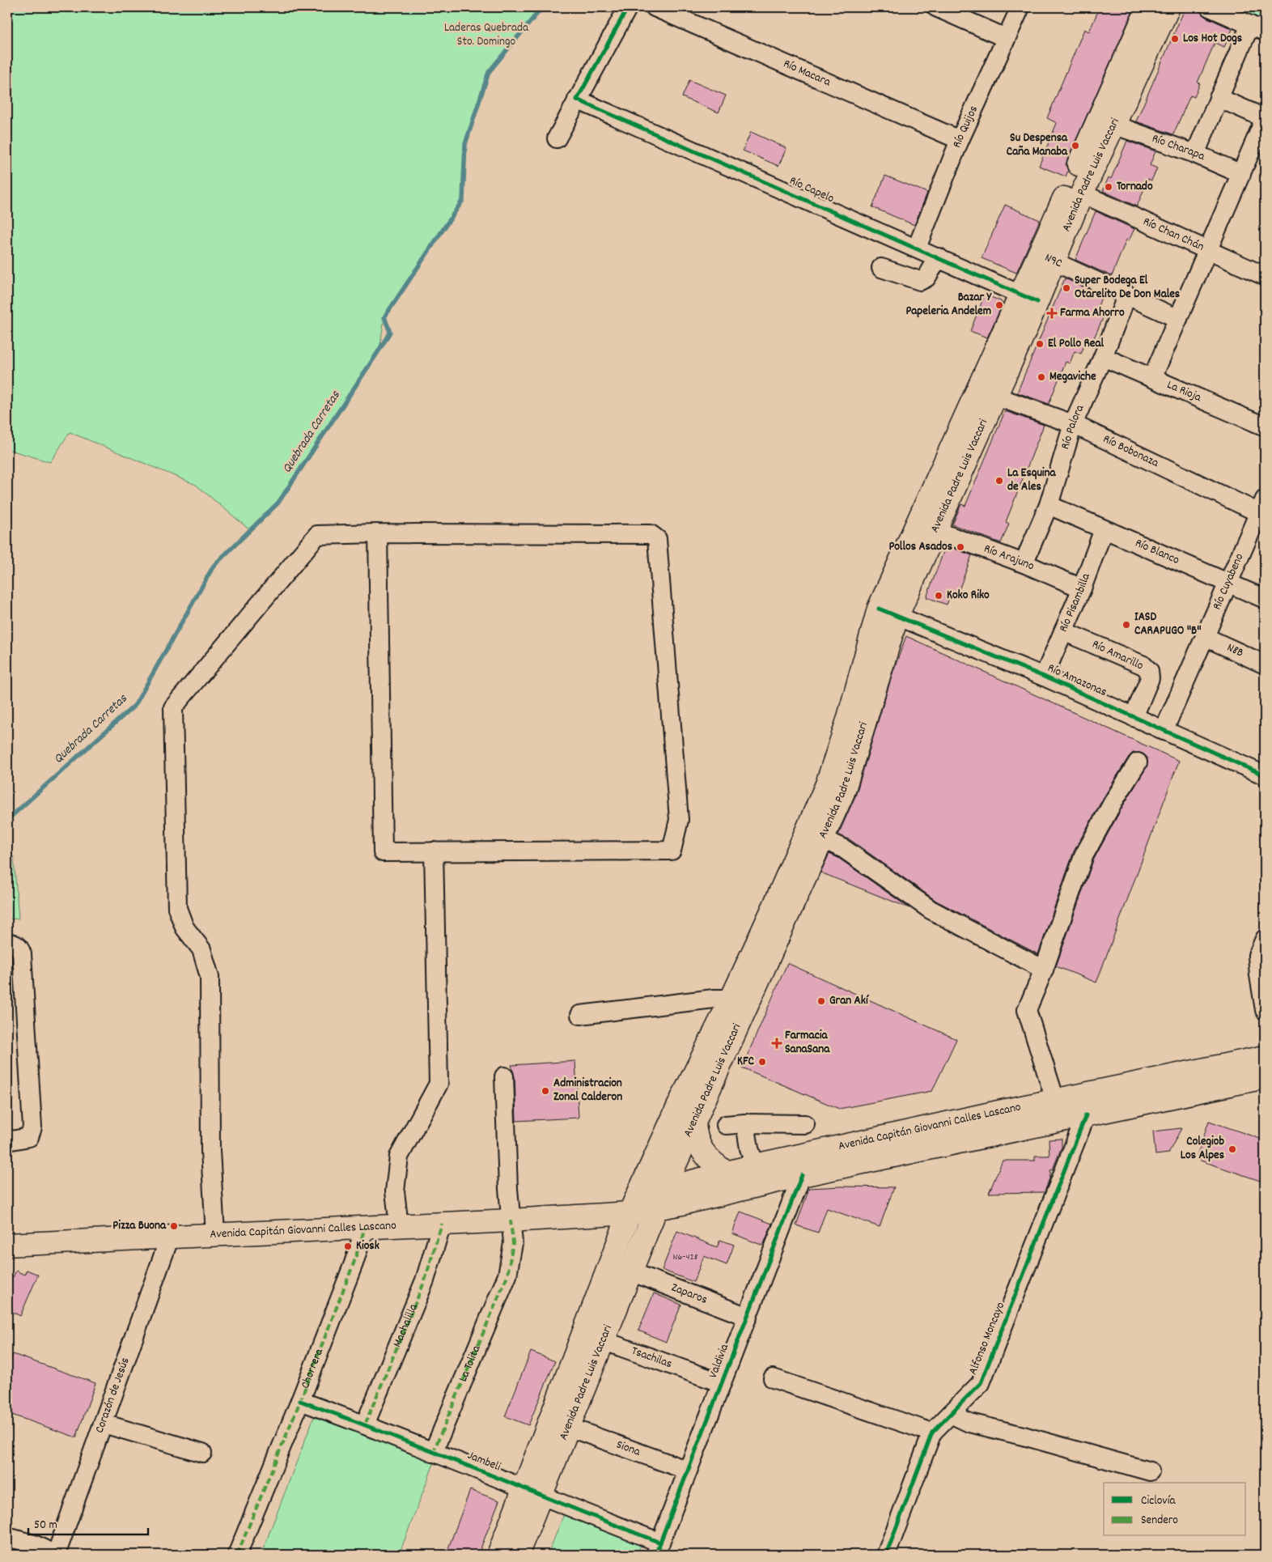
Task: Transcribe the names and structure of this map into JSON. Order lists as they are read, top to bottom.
{
  "streets": {
    "main road": ["Avenida Padre Luis Vaccari", "Avenida Capitán Giovanni Calles Lascano"],
    "street": [
      "Río Macara",
      "Río Quijos",
      "Río Charapa",
      "Río Capelo",
      "Río Chan Chán",
      "N9C",
      "La Rioja",
      "Río Palora",
      "Río Bobonaza",
      "Río Blanco",
      "Río Arajuno",
      "Río Cuyabeno",
      "Río Pisambilla",
      "N8B",
      "Río Amarillo",
      "Río Amazonas",
      "Zaparos",
      "Machalilla",
      "Alfonso Moncayo",
      "Tsachilas",
      "Valdivia",
      "La Tolita",
      "Chorrera",
      "Corazón de Jesús",
      "Siona",
      "Jambeli"
    ]
  },
  "crossings": [
    ["Río Macara", "Río Quijos"],
    ["Río Quijos", "Río Capelo"],
    ["Río Charapa", "Avenida Padre Luis Vaccari"],
    ["Avenida Padre Luis Vaccari", "Río Capelo"],
    ["Avenida Padre Luis Vaccari", "Río Chan Chán"],
    ["Avenida Padre Luis Vaccari", "N9C"],
    ["Avenida Padre Luis Vaccari", "Río Bobonaza"],
    ["Avenida Padre Luis Vaccari", "Río Arajuno"],
    ["Avenida Padre Luis Vaccari", "Río Amazonas"],
    ["Avenida Padre Luis Vaccari", "Avenida Capitán Giovanni Calles Lascano"],
    ["Avenida Padre Luis Vaccari", "Zaparos"],
    ["Avenida Padre Luis Vaccari", "Tsachilas"],
    ["Avenida Padre Luis Vaccari", "Siona"],
    ["Avenida Padre Luis Vaccari", "Jambeli"],
    ["N9C", "Río Palora"],
    ["La Rioja", "Río Palora"],
    ["Río Palora", "Río Bobonaza"],
    ["Río Palora", "Río Blanco"],
    ["Río Palora", "Río Arajuno"],
    ["Río Bobonaza", "Río Cuyabeno"],
    ["Río Blanco", "Río Cuyabeno"],
    ["Río Blanco", "Río Pisambilla"],
    ["Río Arajuno", "Río Pisambilla"],
    ["Río Cuyabeno", "N8B"],
    ["Río Cuyabeno", "Río Amazonas"],
    ["Río Pisambilla", "Río Amarillo"],
    ["Río Pisambilla", "Río Amazonas"],
    ["Río Amarillo", "Río Amazonas"],
    ["Avenida Capitán Giovanni Calles Lascano", "Machalilla"],
    ["Avenida Capitán Giovanni Calles Lascano", "Alfonso Moncayo"],
    ["Avenida Capitán Giovanni Calles Lascano", "Valdivia"],
    ["Avenida Capitán Giovanni Calles Lascano", "La Tolita"],
    ["Avenida Capitán Giovanni Calles Lascano", "Chorrera"],
    ["Avenida Capitán Giovanni Calles Lascano", "Corazón de Jesús"],
    ["Zaparos", "Valdivia"],
    ["Machalilla", "Jambeli"],
    ["Tsachilas", "Valdivia"],
    ["Valdivia", "Siona"],
    ["Valdivia", "Jambeli"],
    ["La Tolita", "Jambeli"],
    ["Chorrera", "Jambeli"]
  ],
  "water": ["Quebrada Carretas"],
  "parks": ["Laderas Quebrada Sto. Domingo"],
  "places": {
    "other": [
      "Los Hot Dogs",
      "Su Despensa Caña Manaba",
      "Tornado",
      "Super Bodega El Otarelito De Don Males",
      "Bazar Y Papeleria Andelem",
      "El Pollo Real",
      "Megaviche",
      "La Esquina de Ales",
      "Pollos Asados",
      "Koko Riko",
      "IASD CARAPUGO \"B\"",
      "Gran Akí",
      "KFC",
      "Administracion Zonal Calderon",
      "Colegiob Los Alpes",
      "Pizza Buona",
      "Kiosk"
    ],
    "health": ["Farma Ahorro", "Farmacia SanaSana"]
  },
  "house_numbers": ["N6-428"],
  "legend": ["Ciclovía", "Sendero"],
  "scale_bar": "50 m"
}
